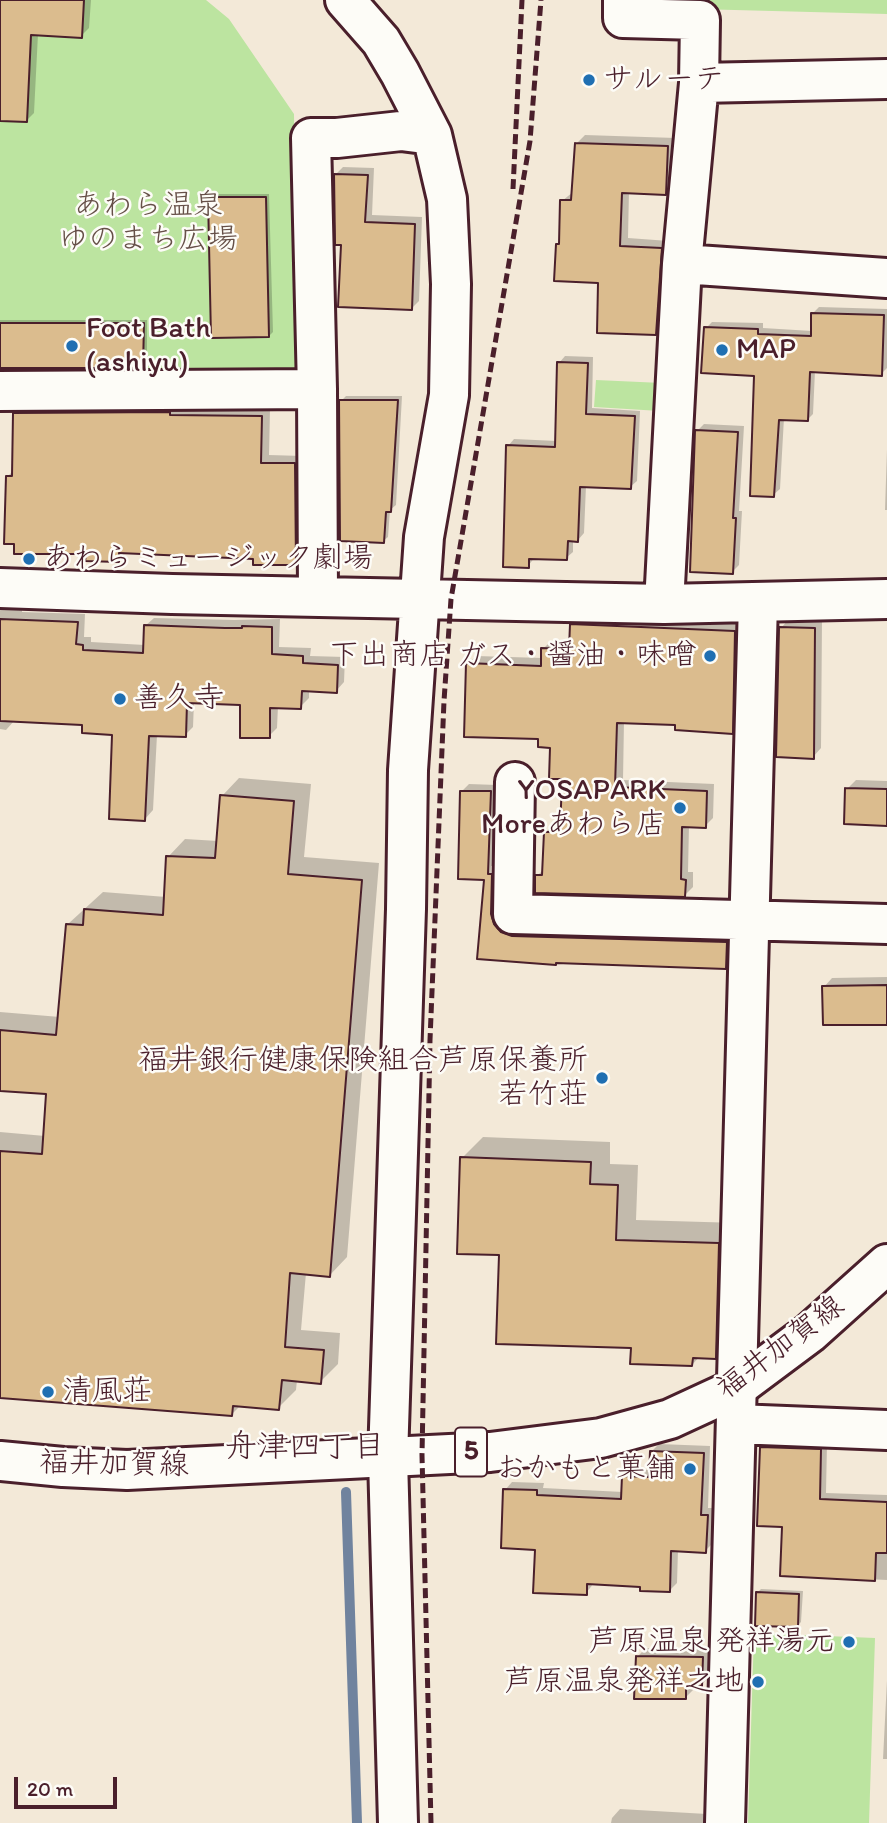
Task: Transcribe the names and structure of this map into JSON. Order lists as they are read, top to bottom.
{
  "streets": {
    "street": ["福井加賀線", "5"]
  },
  "districts": ["舟津四丁目"],
  "parks": ["あわら温泉 ゆのまち広場"],
  "places": [
    "サルーテ",
    "Foot Bath (ashiyu)",
    "MAP",
    "あわらミュージック劇場",
    "下出商店 ガス・醤油・味噌",
    "善久寺",
    "YOSAPARK Moreあわら店",
    "福井銀行健康保険組合芦原保養所 若竹荘",
    "清風荘",
    "おかもと菓舗",
    "芦原温泉 発祥湯元",
    "芦原温泉発祥之地"
  ],
  "scale_bar": "20 m"
}
